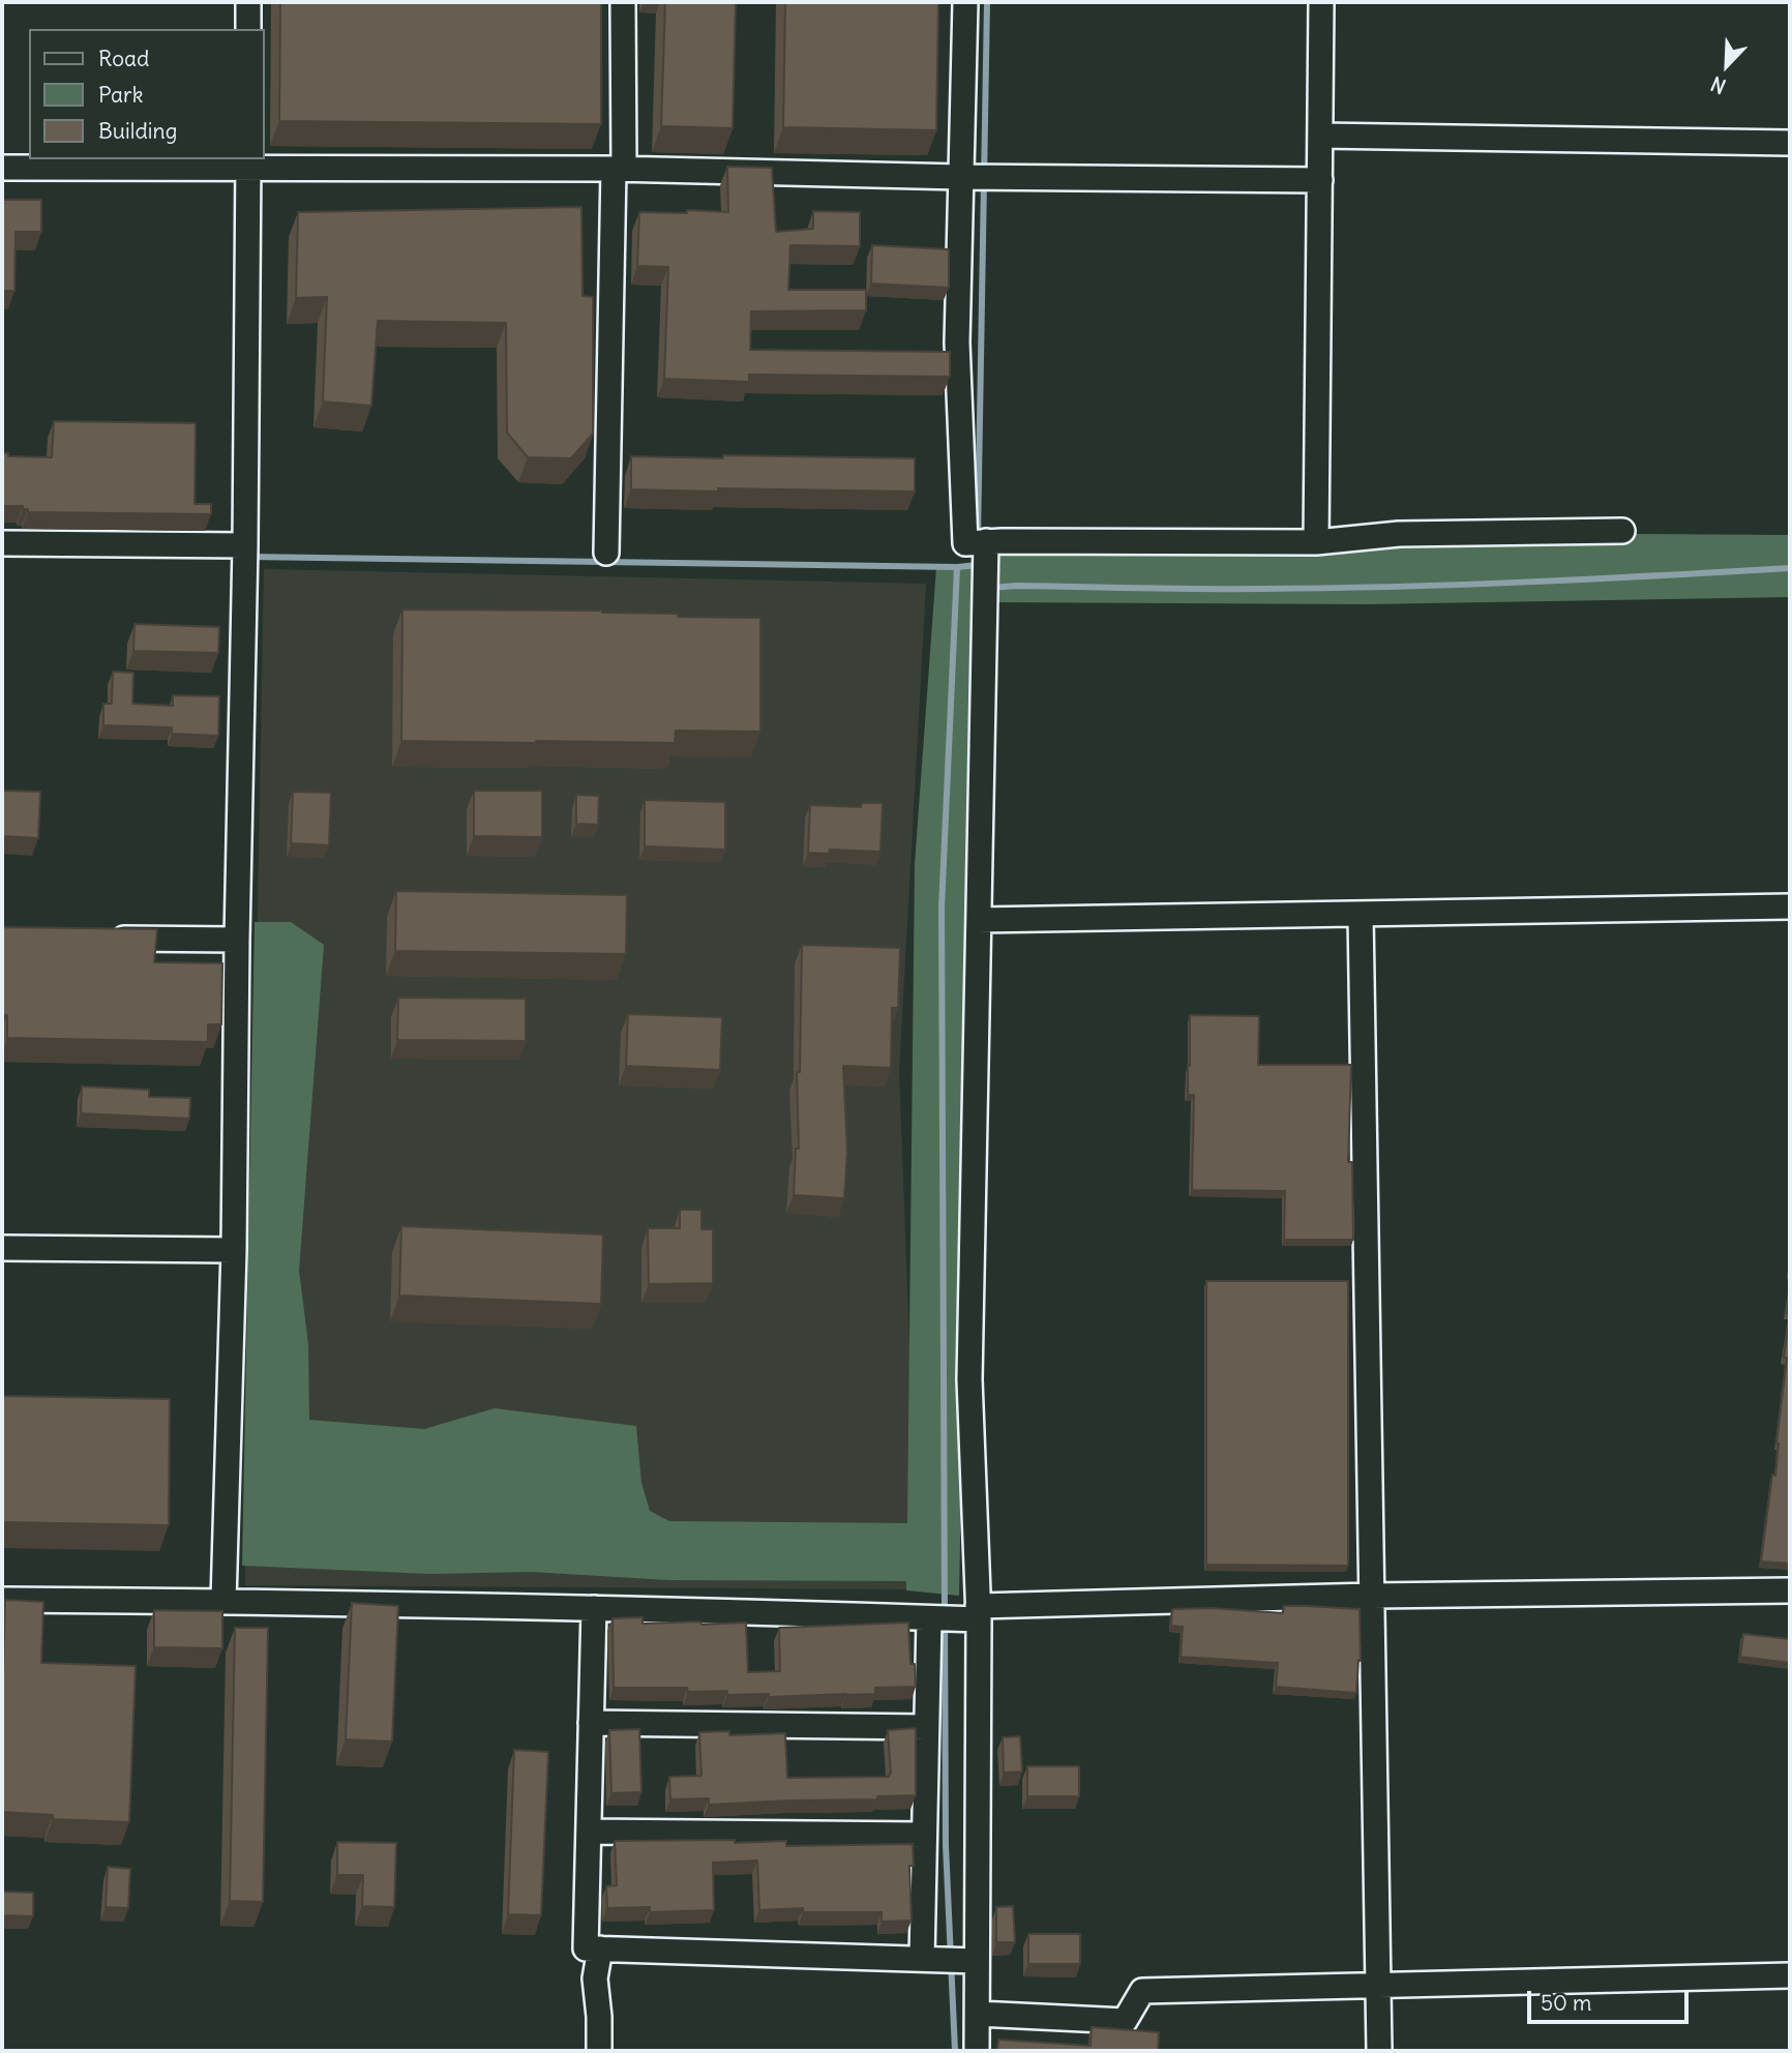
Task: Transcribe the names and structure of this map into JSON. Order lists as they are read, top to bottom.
{
  "legend": ["Road", "Park", "Building"],
  "scale_bar": "50 m",
  "north": "bottom left"
}
